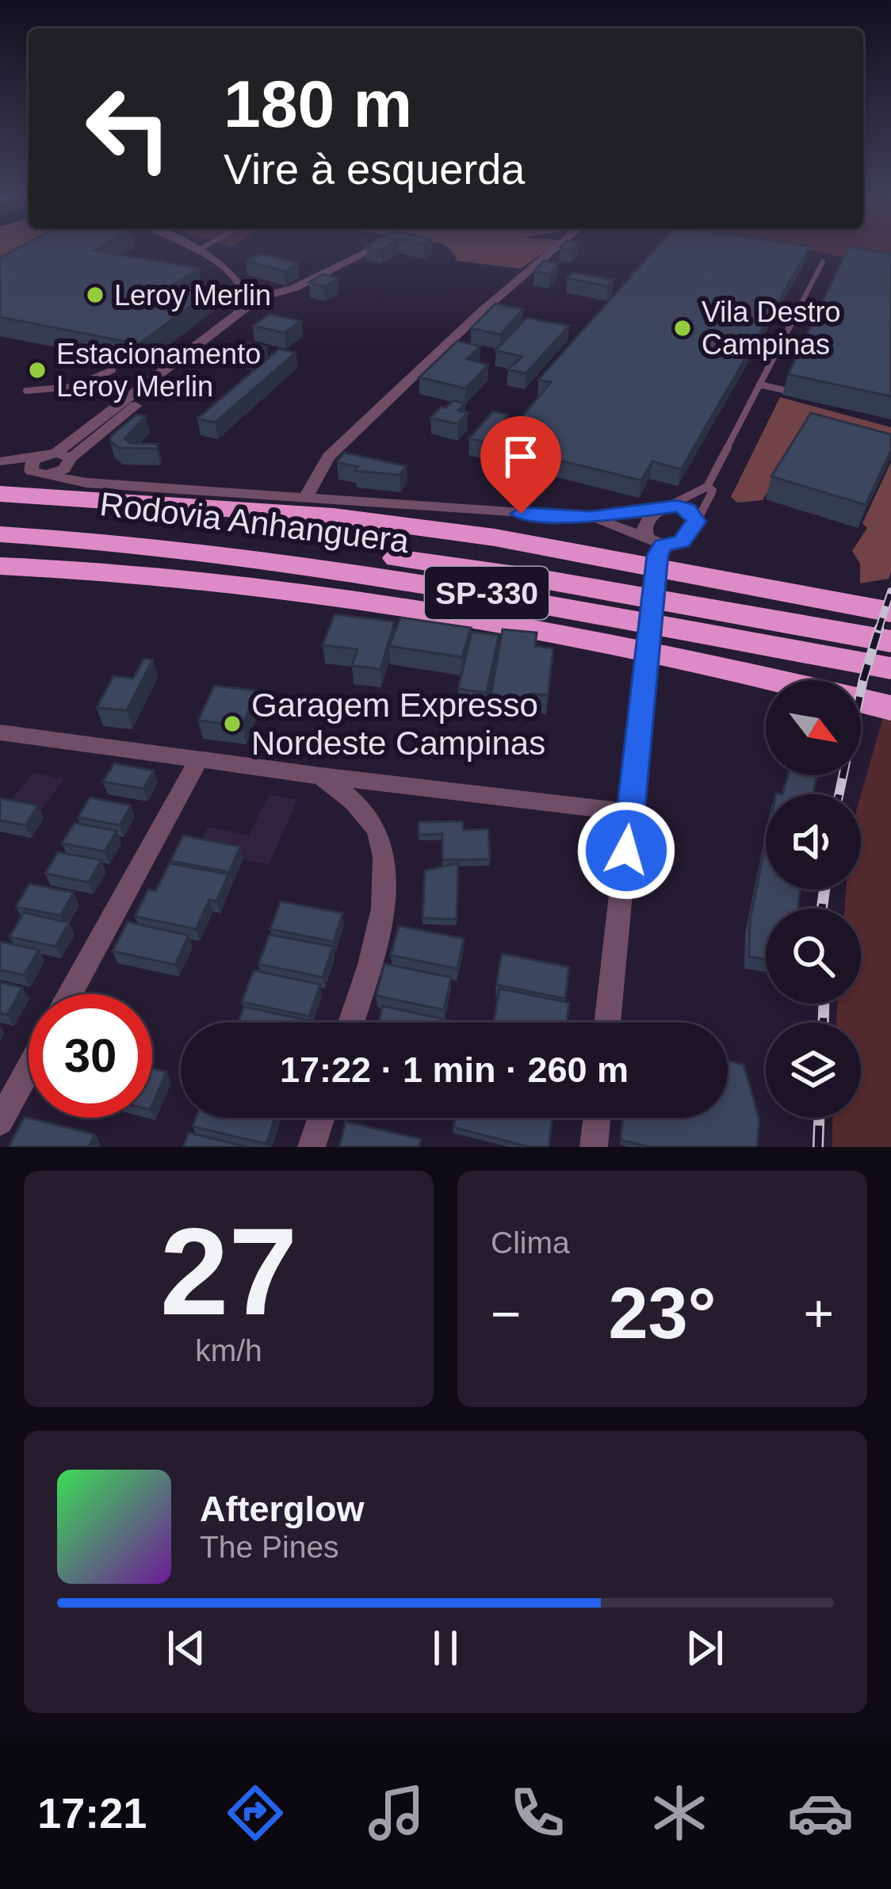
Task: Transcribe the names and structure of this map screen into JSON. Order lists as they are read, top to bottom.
{
  "streets": {
    "highway": ["Rodovia Anhanguera", "SP-330"]
  },
  "places": [
    "Leroy Merlin",
    "Vila Destro Campinas",
    "Estacionamento Leroy Merlin",
    "Garagem Expresso Nordeste Campinas"
  ],
  "north": "bottom right",
  "page": {
    "turn": ["180 m", "Vire à esquerda"],
    "limit": "30",
    "trip": "17:22 · 1 min · 260 m",
    "tile": [
      ["27", "km/h"],
      "Clima"
    ],
    "heat": ["−", "23°", "+"],
    "song": ["Afterglow", "The Pines"],
    "tabs": "17:21"
  }
}
